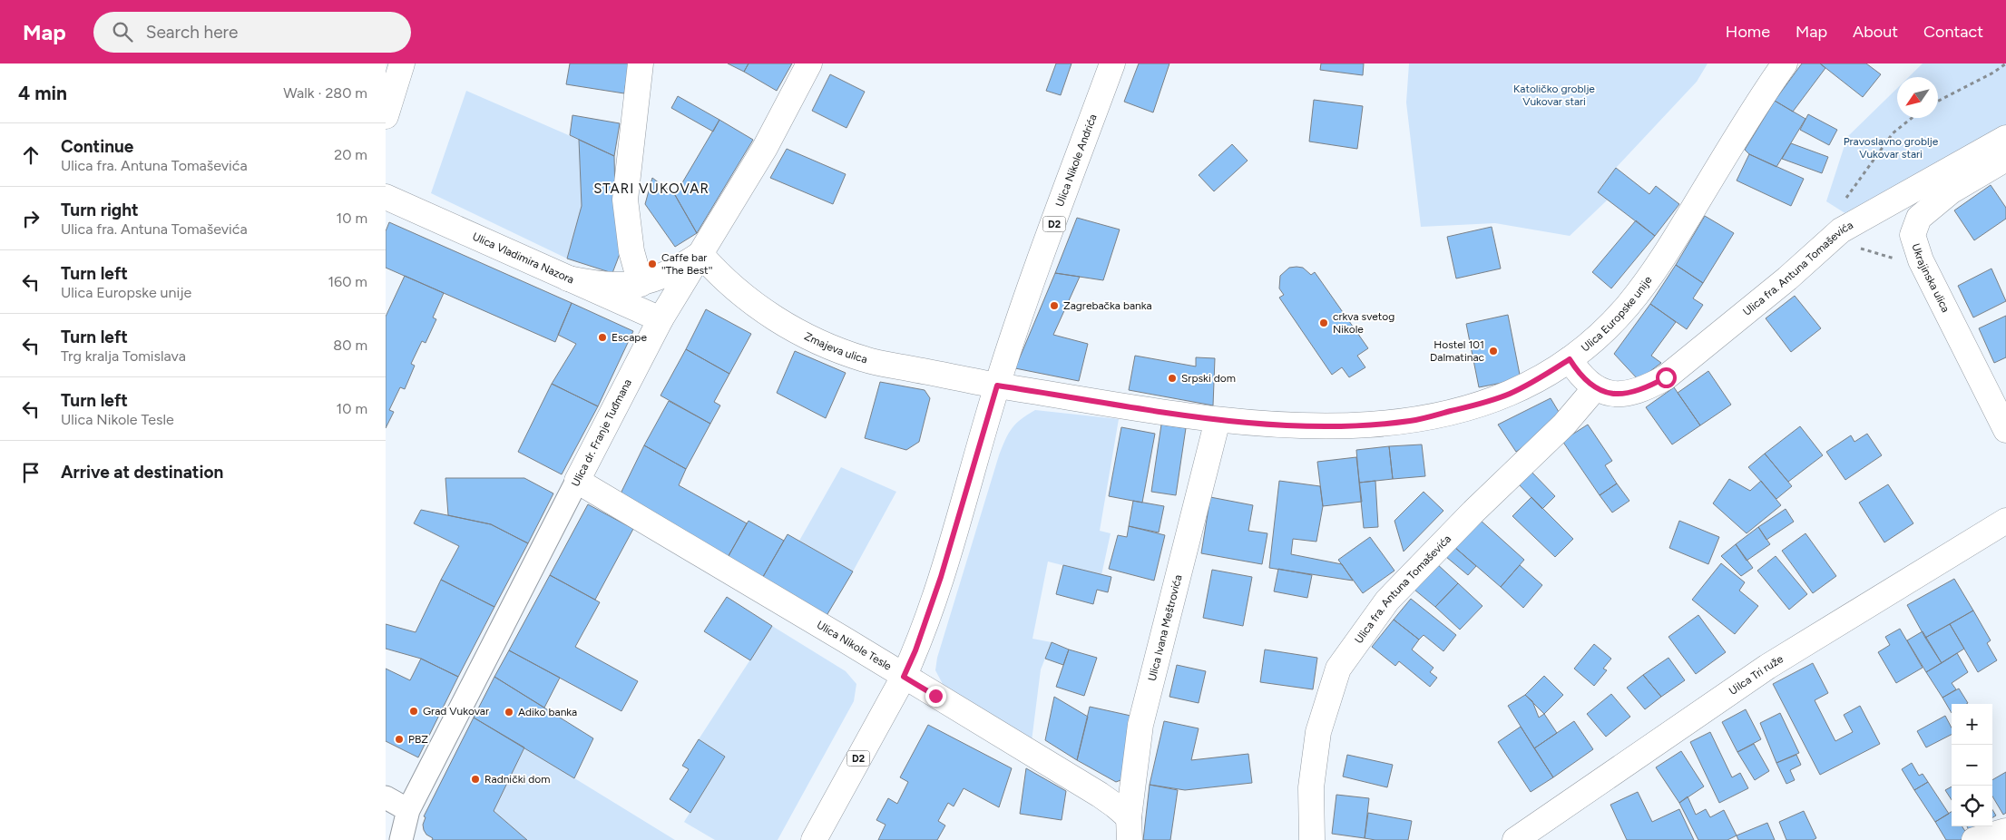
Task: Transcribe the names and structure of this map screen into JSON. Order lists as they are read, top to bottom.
{
  "streets": {
    "street": [
      "Ulica Nikole Andrića",
      "D2",
      "Ulica Vladimira Nazora",
      "Ulica fra. Antuna Tomaševića",
      "Ukrajinska ulica",
      "Ulica Europske unije",
      "Zmajeva ulica",
      "Ulica dr. Franje Tuđmana",
      "Ulica Ivana Meštrovića",
      "Ulica Nikole Tesle",
      "Uilca Tri ruže"
    ]
  },
  "crossings": [
    ["Ulica Nikole Andrića", "D2"],
    ["Ulica Nikole Andrića", "Ulica Europske unije"],
    ["Ulica Nikole Andrića", "Zmajeva ulica"],
    ["D2", "Ulica Europske unije"],
    ["D2", "Zmajeva ulica"],
    ["D2", "Ulica Nikole Tesle"],
    ["Ulica Vladimira Nazora", "Ulica dr. Franje Tuđmana"],
    ["Ulica fra. Antuna Tomaševića", "Ulica Europske unije"],
    ["Ulica Europske unije", "Zmajeva ulica"],
    ["Ulica Europske unije", "Ulica Ivana Meštrovića"],
    ["Zmajeva ulica", "Ulica dr. Franje Tuđmana"],
    ["Ulica dr. Franje Tuđmana", "Ulica Nikole Tesle"],
    ["Ulica Ivana Meštrovića", "Ulica Nikole Tesle"]
  ],
  "districts": ["STARI VUKOVAR"],
  "parks": ["Katoličko groblje Vukovar stari", "Pravoslavno groblje Vukovar stari"],
  "places": [
    "Caffe bar ''The Best''",
    "Zagrebačka banka",
    "crkva svetog Nikole",
    "Escape",
    "Hostel 101 Dalmatinac",
    "Srpski dom",
    "Grad Vukovar",
    "Adiko banka",
    "PBZ",
    "Radnički dom"
  ],
  "north": "bottom left",
  "page": {
    "header": "Map",
    "search": "Search here",
    "nav": [
      "Home",
      "Map",
      "About",
      "Contact"
    ],
    "heading": ["4 min", "Walk · 280 m"],
    "list": [
      ["Continue", "Ulica fra. Antuna Tomaševića", "20 m"],
      ["Turn right", "Ulica fra. Antuna Tomaševića", "10 m"],
      ["Turn left", "Ulica Europske unije", "160 m"],
      ["Turn left", "Trg kralja Tomislava", "80 m"],
      ["Turn left", "Ulica Nikole Tesle", "10 m"],
      "Arrive at destination"
    ],
    "map_buttons": ["+", "−"]
  }
}
